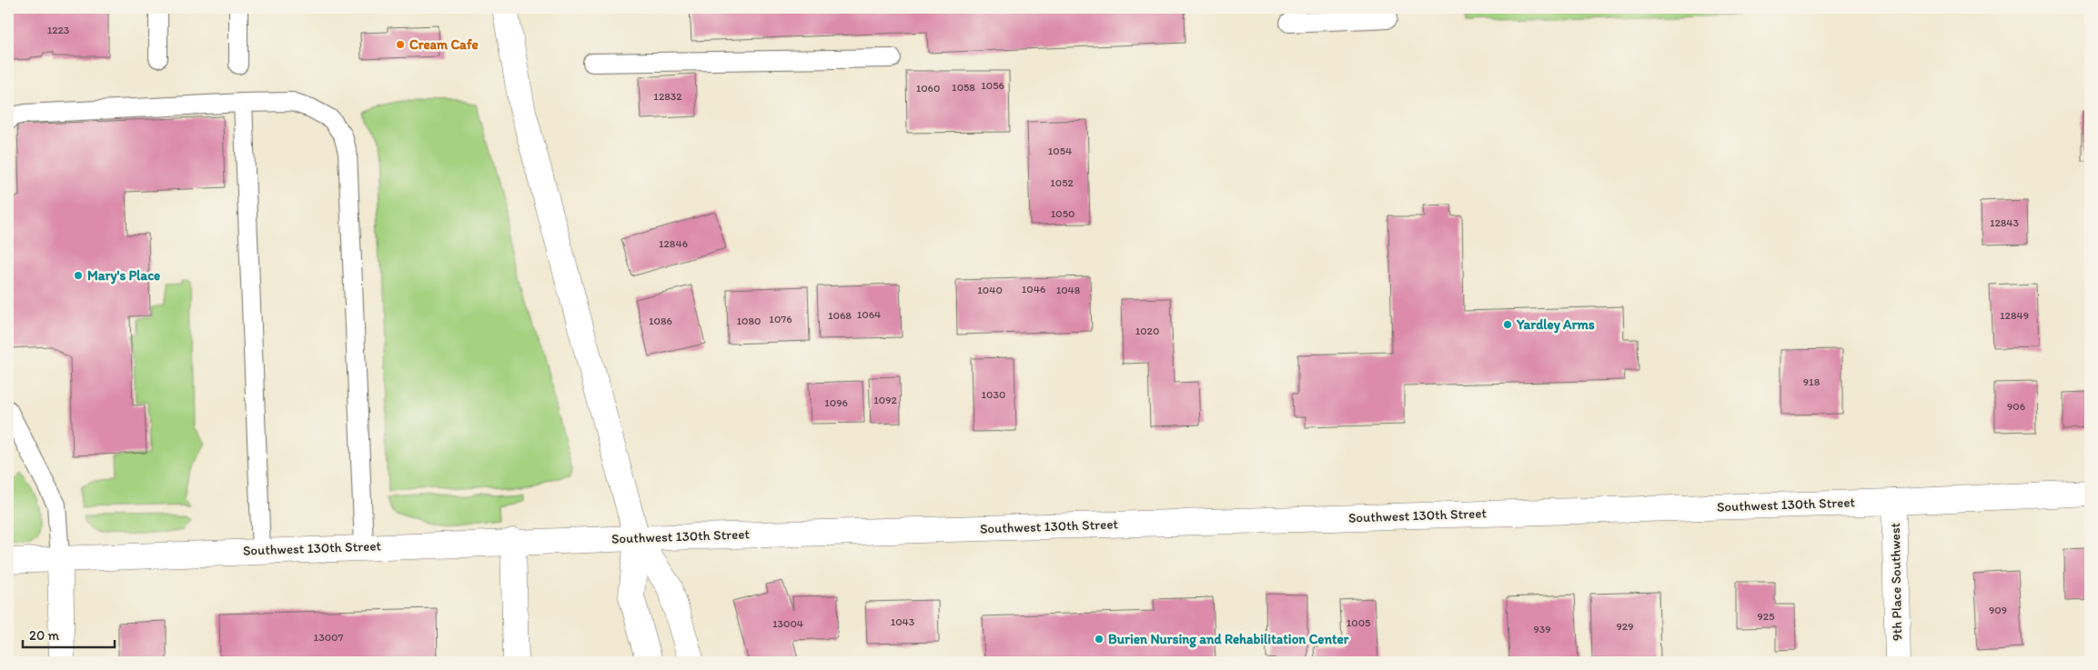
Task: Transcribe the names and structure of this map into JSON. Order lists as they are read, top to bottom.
{
  "streets": {
    "street": ["Southwest 130th Street", "9th Place Southwest"]
  },
  "crossings": [
    ["Southwest 130th Street", "9th Place Southwest"]
  ],
  "places": [
    "Cream Cafe",
    "Mary's Place",
    "Yardley Arms",
    "Burien Nursing and Rehabilitation Center"
  ],
  "house_numbers": [
    "1223",
    "1056",
    "1058",
    "1060",
    "12832",
    "1054",
    "1052",
    "1050",
    "12843",
    "12846",
    "1046",
    "1040",
    "1048",
    "1064",
    "1068",
    "12849",
    "1076",
    "1086",
    "1080",
    "1020",
    "918",
    "1030",
    "1092",
    "1096",
    "906",
    "909",
    "925",
    "1043",
    "1005",
    "13004",
    "929",
    "939",
    "13007"
  ],
  "scale_bar": "20 m"
}
